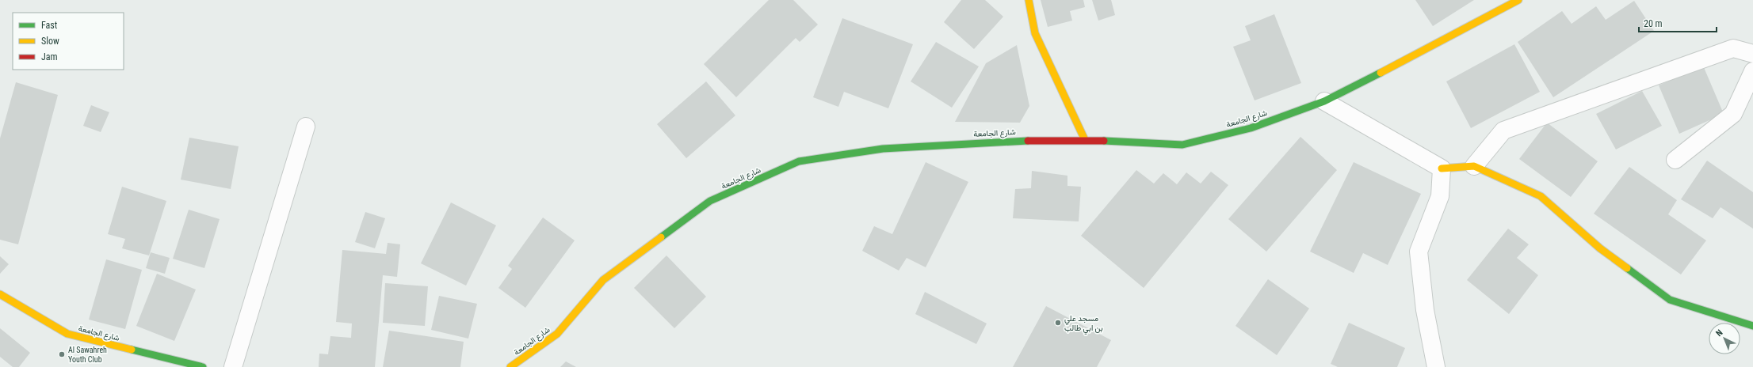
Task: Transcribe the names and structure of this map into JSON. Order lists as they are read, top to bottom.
{
  "streets": {
    "main road": ["شارع الجامعة"]
  },
  "places": ["مسجد علي بن ابي طالب", "Al Sawahreh Youth Club"],
  "legend": ["Fast", "Slow", "Jam"],
  "scale_bar": "20 m",
  "north": "top left"
}
